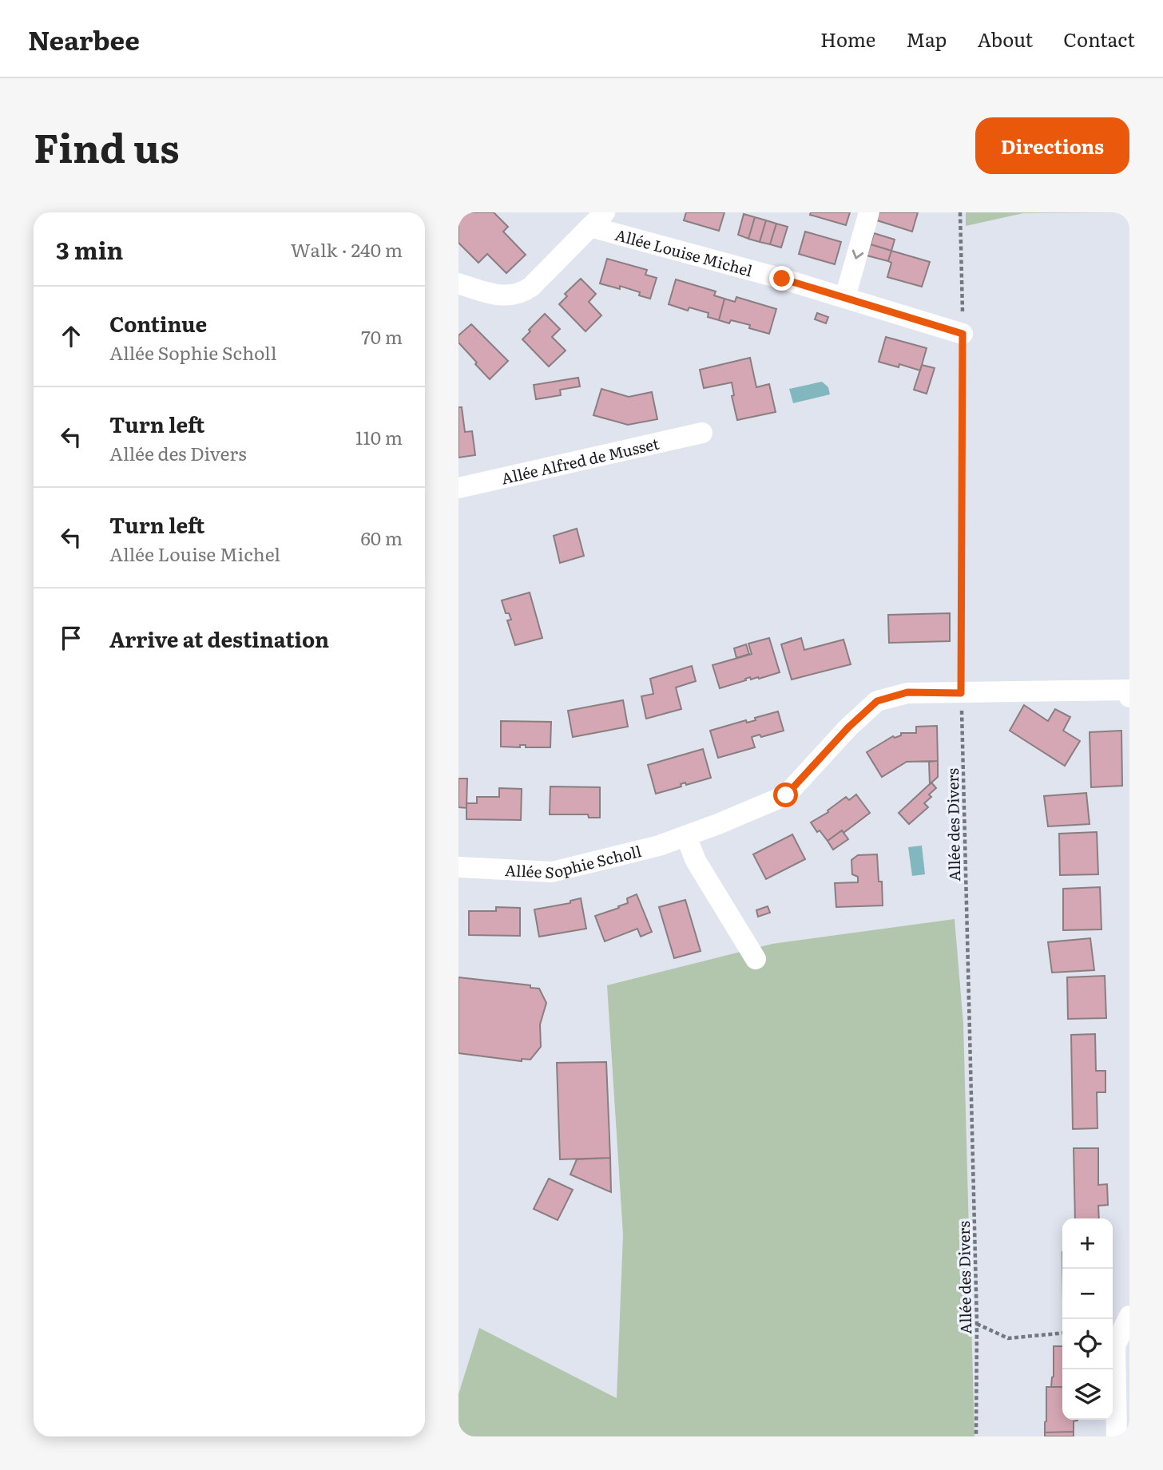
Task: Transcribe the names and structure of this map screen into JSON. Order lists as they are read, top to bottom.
{
  "streets": {
    "street": ["Allée Louise Michel", "Allée Alfred de Musset", "Allée Sophie Scholl"],
    "path": ["Allée des Divers"]
  },
  "crossings": [
    ["Allée Louise Michel", "Allée des Divers"],
    ["Allée des Divers", "Allée Sophie Scholl"]
  ],
  "page": {
    "header": "Nearbee",
    "nav": [
      "Home",
      "Map",
      "About",
      "Contact"
    ],
    "title": "Find us",
    "buttons": "Directions",
    "heading": ["3 min", "Walk · 240 m"],
    "list": [
      ["Continue", "Allée Sophie Scholl", "70 m"],
      ["Turn left", "Allée des Divers", "110 m"],
      ["Turn left", "Allée Louise Michel", "60 m"],
      "Arrive at destination"
    ],
    "map_buttons": ["+", "−"]
  }
}
